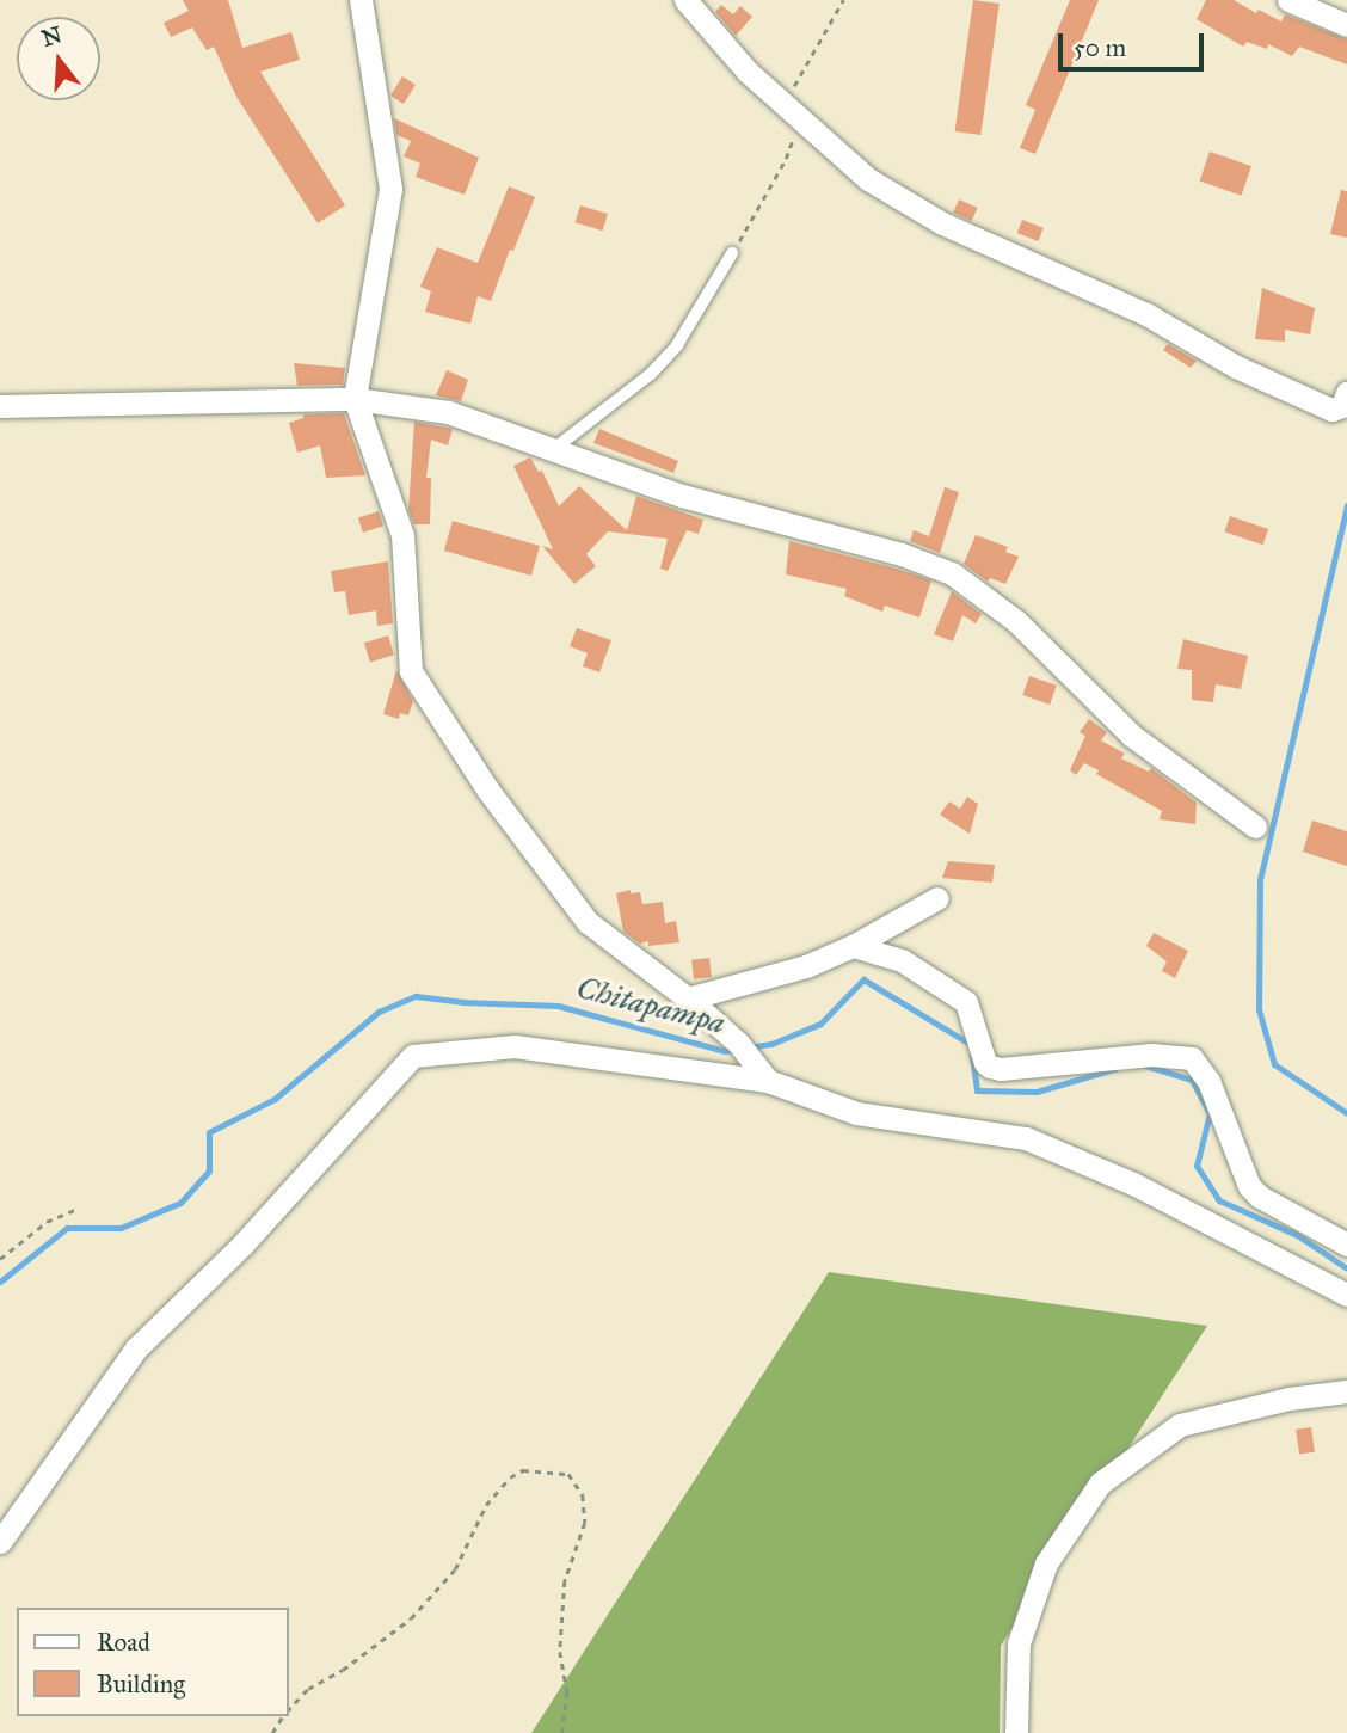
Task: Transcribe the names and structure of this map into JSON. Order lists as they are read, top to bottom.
{
  "water": ["Chitapampa"],
  "legend": ["Road", "Building"],
  "scale_bar": "50 m",
  "north": "top"
}
